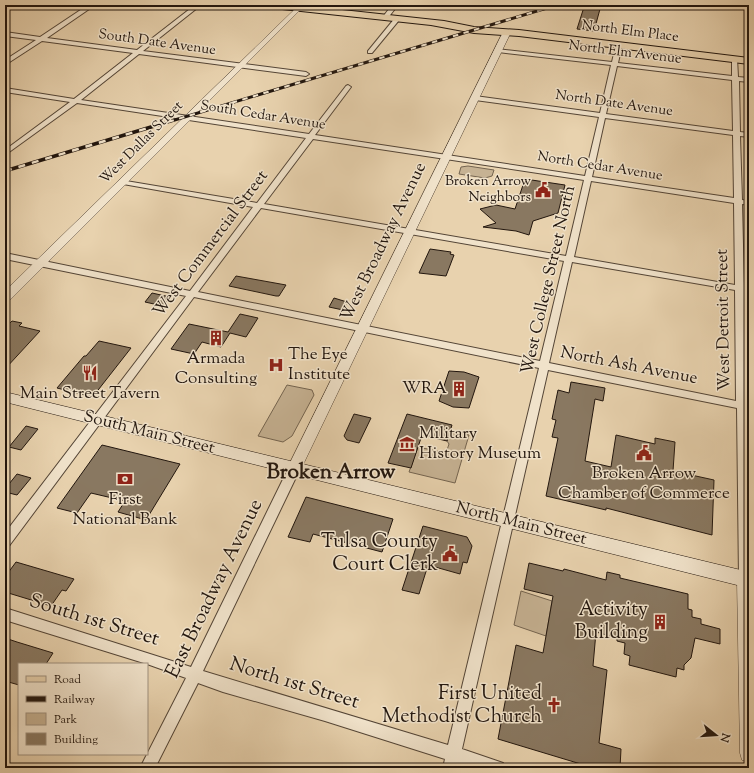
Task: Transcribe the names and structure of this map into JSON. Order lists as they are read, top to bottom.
{
  "streets": {
    "main road": ["North Elm Place", "South Main Street", "North Main Street"],
    "street": [
      "South Date Avenue",
      "North Elm Avenue",
      "North Date Avenue",
      "South Cedar Avenue",
      "West Dallas Street",
      "North Cedar Avenue",
      "West Broadway Avenue",
      "West Commercial Street",
      "West College Street North",
      "West Detroit Street",
      "North Ash Avenue",
      "East Broadway Avenue",
      "South 1st Street",
      "North 1st Street"
    ]
  },
  "crossings": [
    ["North Elm Place", "West Dallas Street"],
    ["North Elm Place", "West Broadway Avenue"],
    ["North Elm Place", "West College Street North"],
    ["North Elm Place", "West Detroit Street"],
    ["South Date Avenue", "West Dallas Street"],
    ["North Elm Avenue", "West Broadway Avenue"],
    ["North Elm Avenue", "West College Street North"],
    ["North Elm Avenue", "West Detroit Street"],
    ["North Date Avenue", "West Broadway Avenue"],
    ["North Date Avenue", "West College Street North"],
    ["North Date Avenue", "West Detroit Street"],
    ["South Cedar Avenue", "West Dallas Street"],
    ["South Cedar Avenue", "North Cedar Avenue"],
    ["South Cedar Avenue", "West Broadway Avenue"],
    ["South Cedar Avenue", "West Commercial Street"],
    ["West Dallas Street", "North Ash Avenue"],
    ["North Cedar Avenue", "West Broadway Avenue"],
    ["North Cedar Avenue", "West College Street North"],
    ["North Cedar Avenue", "West Detroit Street"],
    ["West Broadway Avenue", "North Ash Avenue"],
    ["West Broadway Avenue", "South Main Street"],
    ["West Broadway Avenue", "North Main Street"],
    ["West Broadway Avenue", "East Broadway Avenue"],
    ["West Commercial Street", "North Ash Avenue"],
    ["West Commercial Street", "South Main Street"],
    ["West College Street North", "North Ash Avenue"],
    ["West College Street North", "North Main Street"],
    ["West College Street North", "North 1st Street"],
    ["West Detroit Street", "North Ash Avenue"],
    ["West Detroit Street", "North Main Street"],
    ["South Main Street", "North Main Street"],
    ["South Main Street", "East Broadway Avenue"],
    ["North Main Street", "East Broadway Avenue"],
    ["East Broadway Avenue", "South 1st Street"],
    ["East Broadway Avenue", "North 1st Street"],
    ["South 1st Street", "North 1st Street"]
  ],
  "districts": ["Broken Arrow"],
  "places": {
    "public building": ["Broken Arrow Neighbors", "Broken Arrow Chamber of Commerce", "Tulsa County Court Clerk"],
    "building": ["Armada Consulting", "WRA", "Activity Building"],
    "hospital": ["The Eye Institute"],
    "restaurant": ["Main Street Tavern"],
    "museum": ["Military History Museum"],
    "bank": ["First National Bank"],
    "church": ["First United Methodist Church"]
  },
  "legend": [
    "Road",
    "Railway",
    "Park",
    "Building"
  ],
  "north": "right"
}
